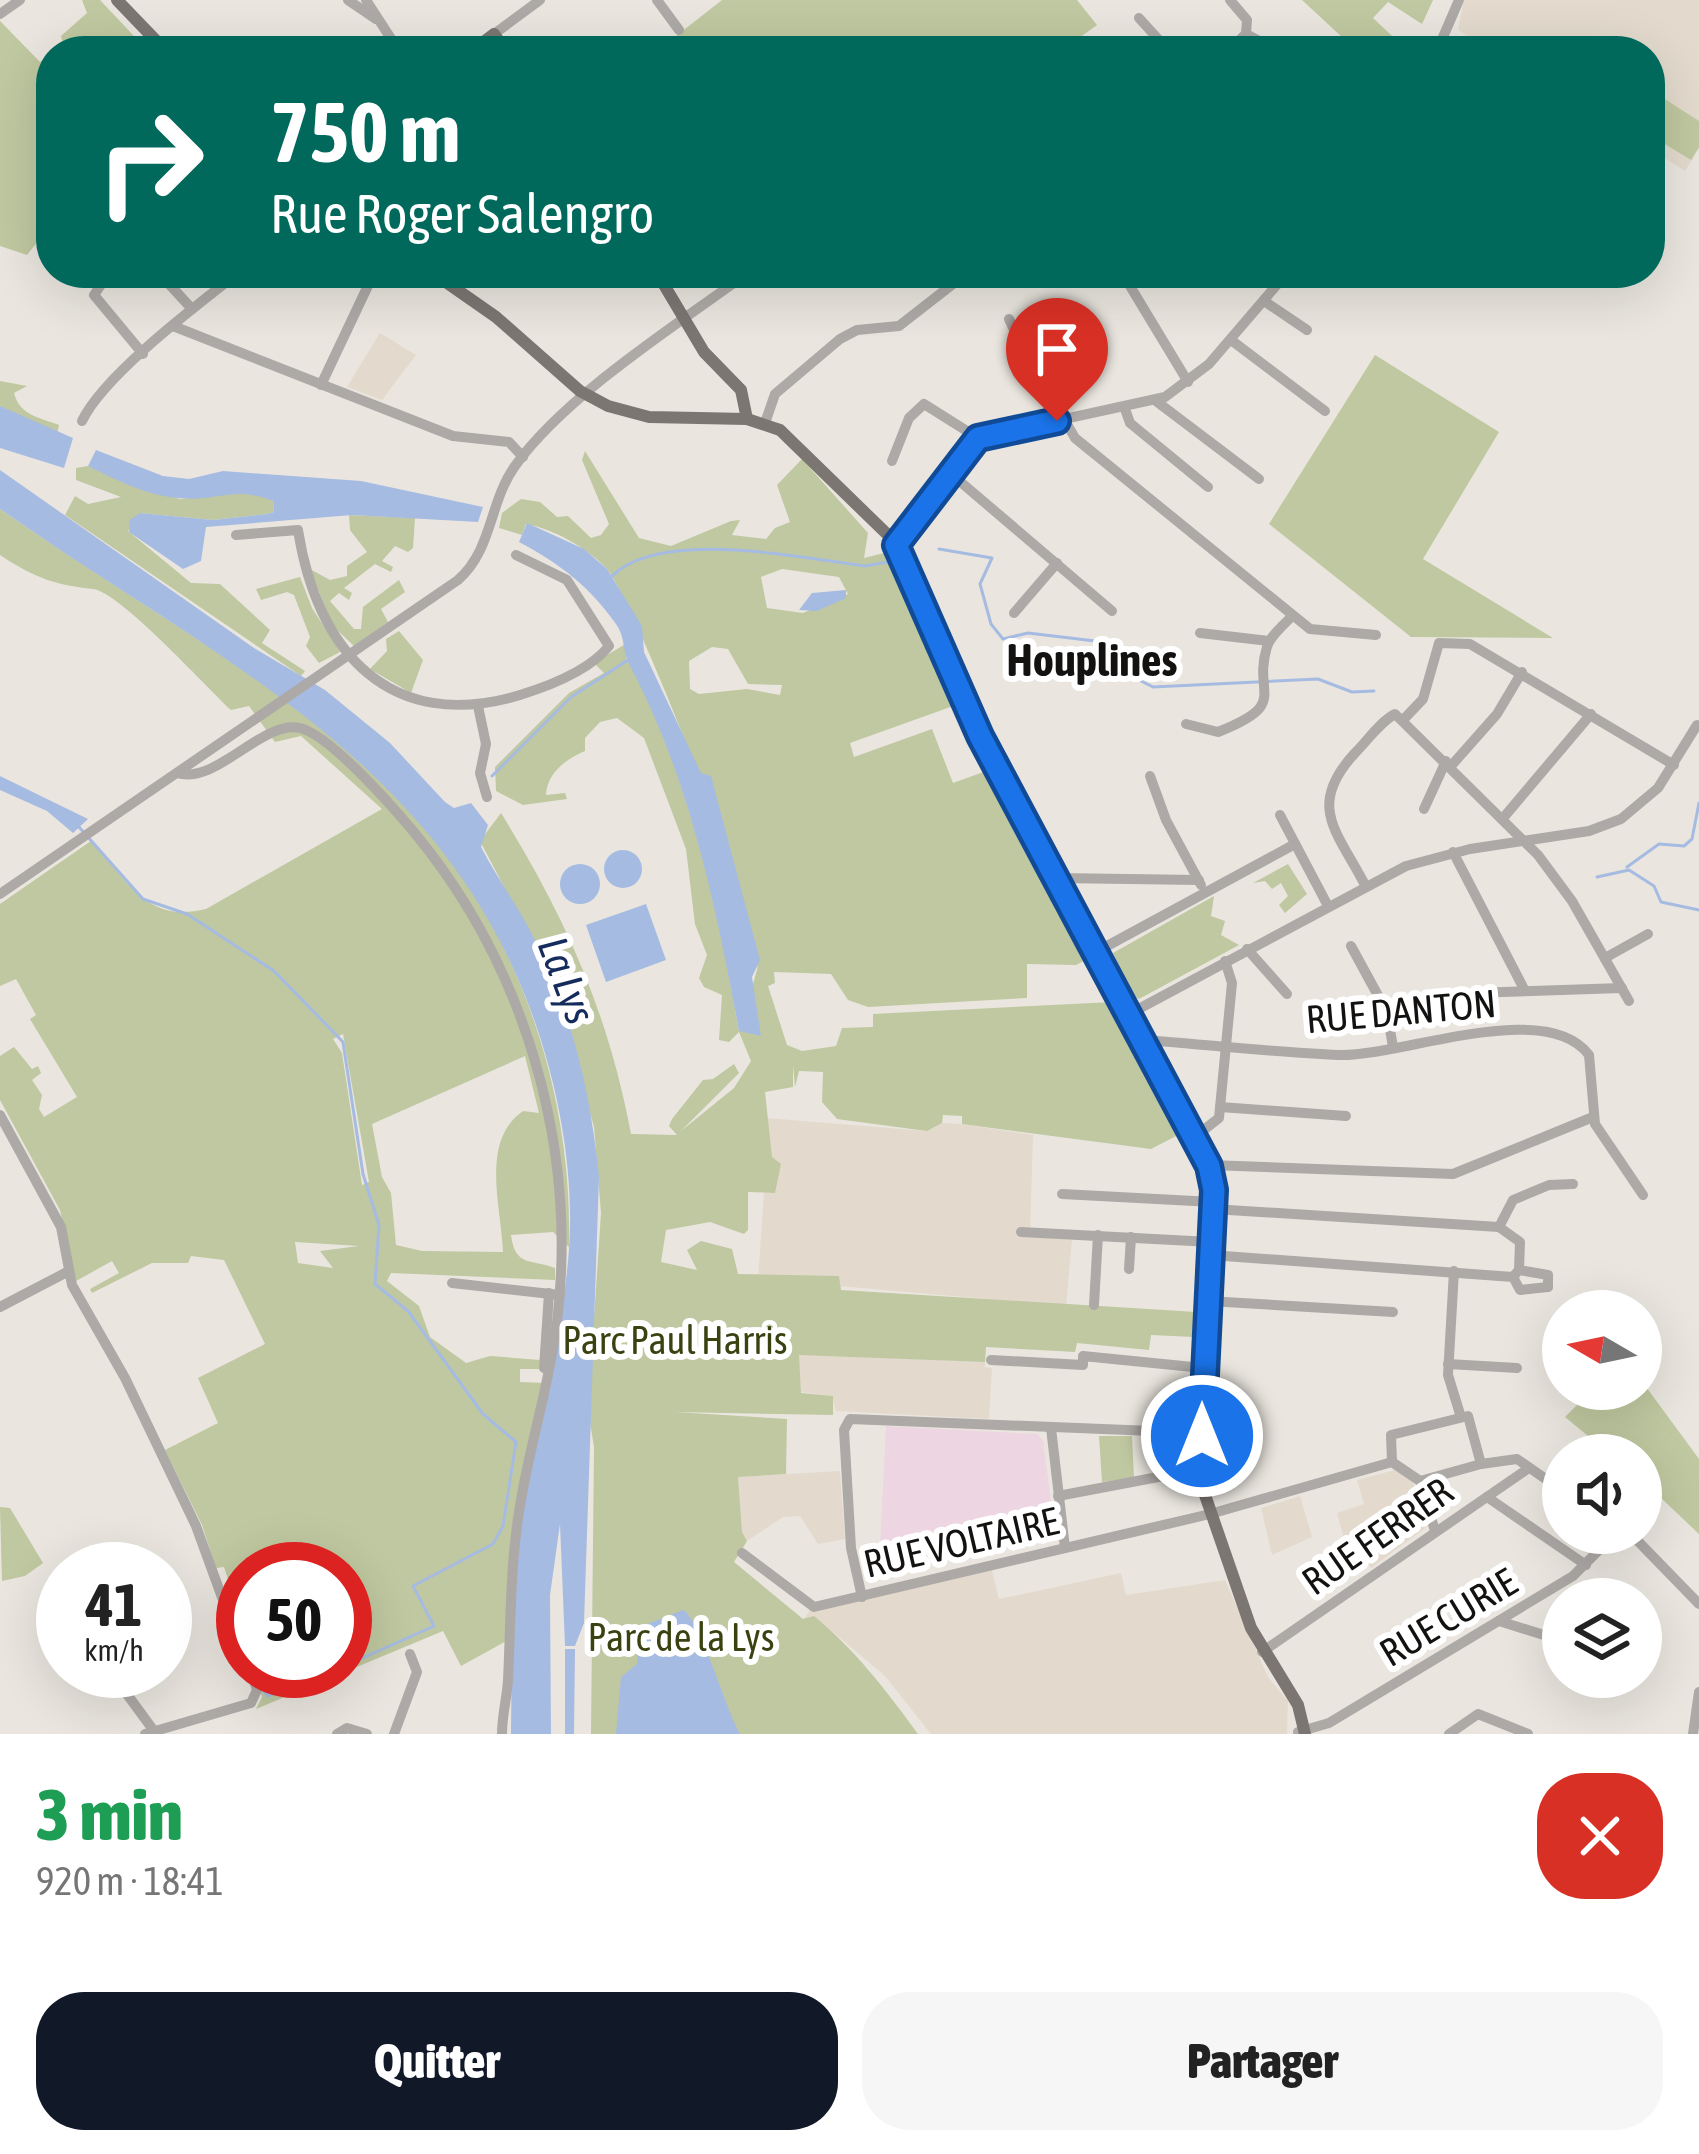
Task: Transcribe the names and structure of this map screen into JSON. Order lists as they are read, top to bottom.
{
  "streets": {
    "street": [
      "RUE DANTON",
      "RUE FERRER",
      "RUE VOLTAIRE",
      "RUE CURIE"
    ]
  },
  "districts": ["Houplines"],
  "water": ["La Lys"],
  "parks": ["Parc Paul Harris", "Parc de la Lys"],
  "north": "left",
  "page": {
    "turn": ["750 m", "Rue Roger Salengro"],
    "speed": "41 km/h",
    "limit": "50",
    "heading": ["3 min", "920 m · 18:41"],
    "buttons": ["Quitter", "Partager"]
  }
}
